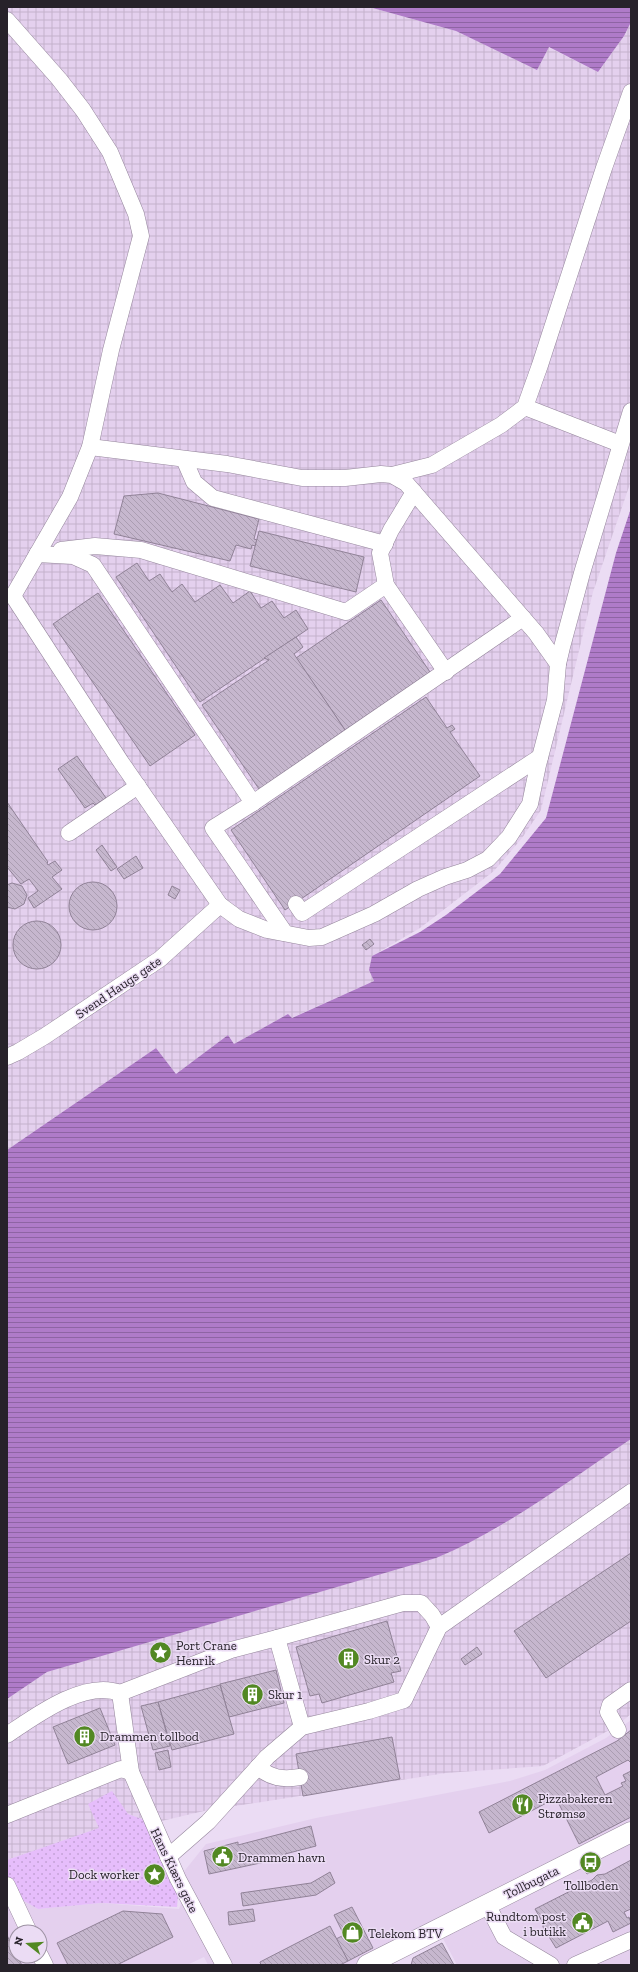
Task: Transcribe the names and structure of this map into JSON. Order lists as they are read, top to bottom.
{
  "streets": {
    "main road": ["Tollbugata"],
    "street": ["Svend Haugs gate", "Hans Kiærs gate"]
  },
  "places": {
    "place": ["Port Crane Henrik", "Dock worker"],
    "building": ["Skur 2", "Skur 1", "Drammen tollbod"],
    "restaurant": ["Pizzabakeren Strømsø"],
    "public building": ["Drammen havn", "Rundtom post i butikk"],
    "bus stop": ["Tollboden"],
    "shop": ["Telekom BTV"]
  },
  "north": "left"
}
